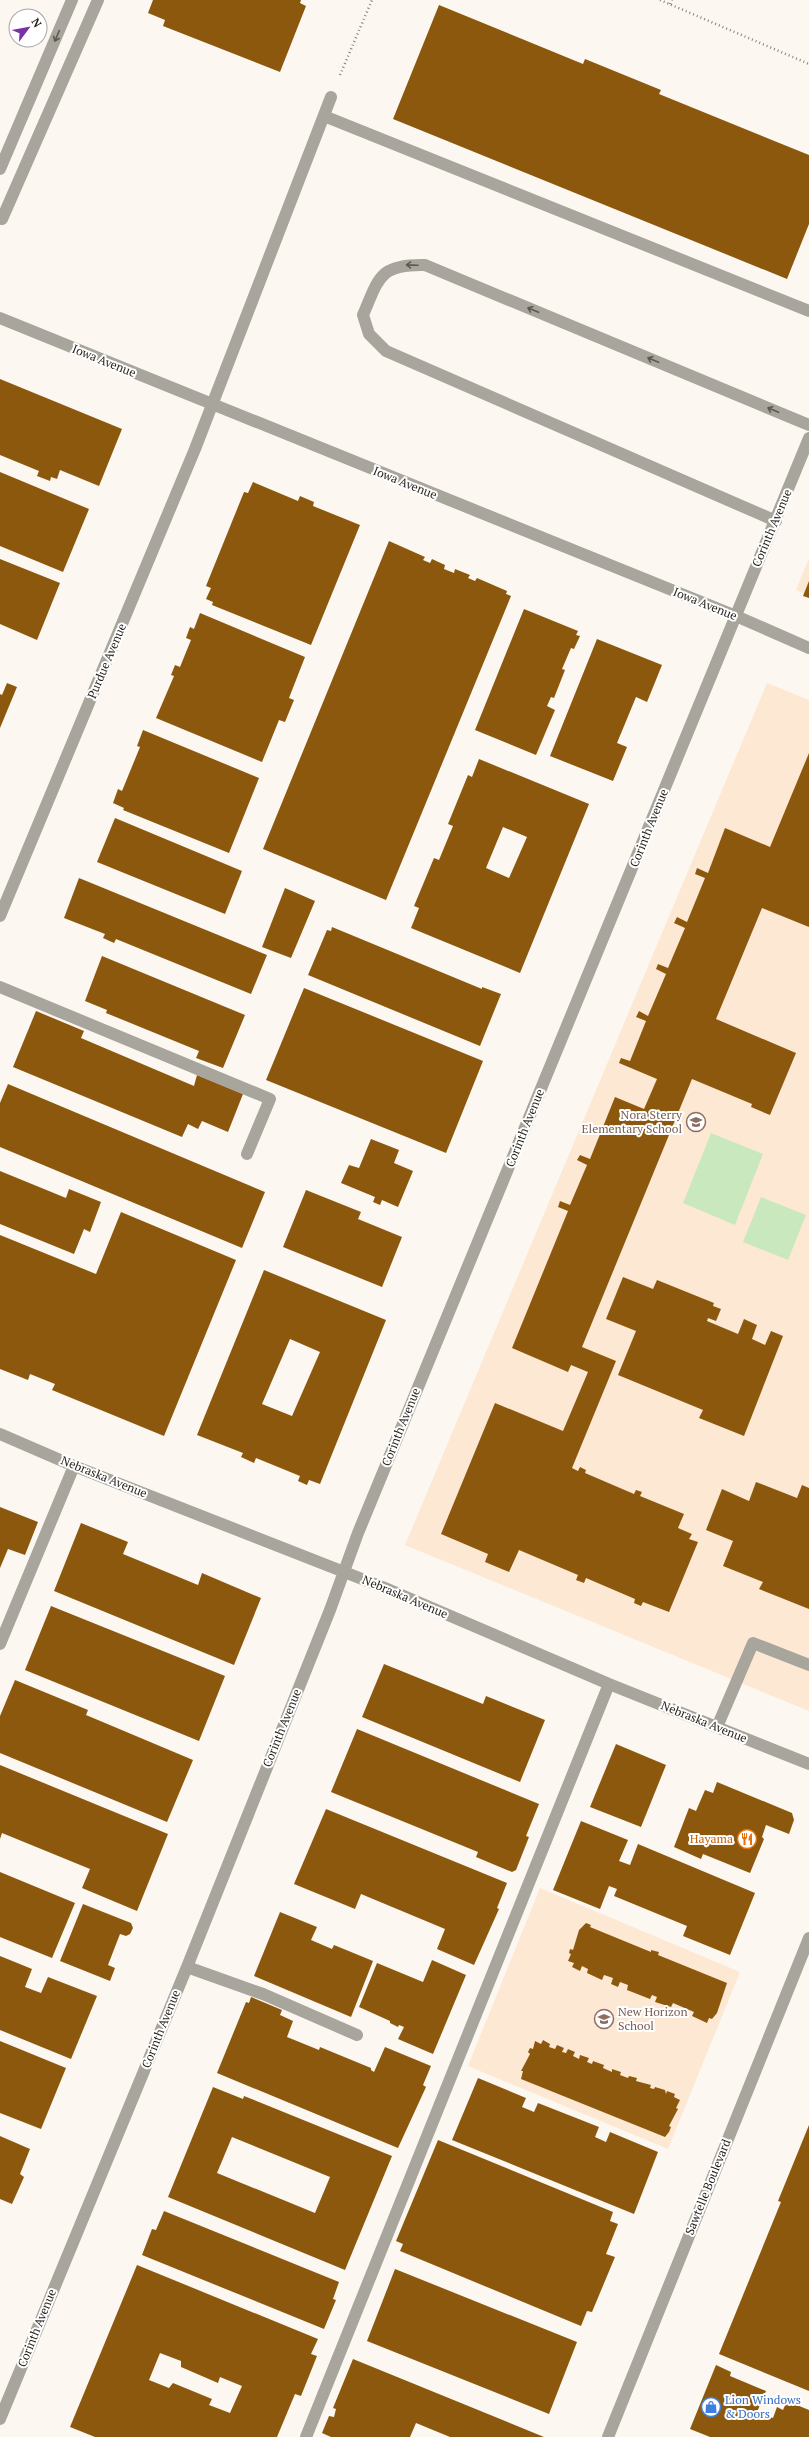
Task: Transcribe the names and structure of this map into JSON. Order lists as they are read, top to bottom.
{
  "streets": {
    "street": [
      "Iowa Avenue",
      "Corinth Avenue",
      "Purdue Avenue",
      "Nebraska Avenue",
      "Sawtelle Boulevard"
    ]
  },
  "crossings": [
    ["Iowa Avenue", "Corinth Avenue"],
    ["Iowa Avenue", "Purdue Avenue"],
    ["Corinth Avenue", "Nebraska Avenue"]
  ],
  "places": {
    "school or university": ["Nora Sterry Elementary School", "New Horizon School"],
    "restaurant": ["Hayama"],
    "shop": ["Lion Windows & Doors"]
  },
  "north": "top right"
}
